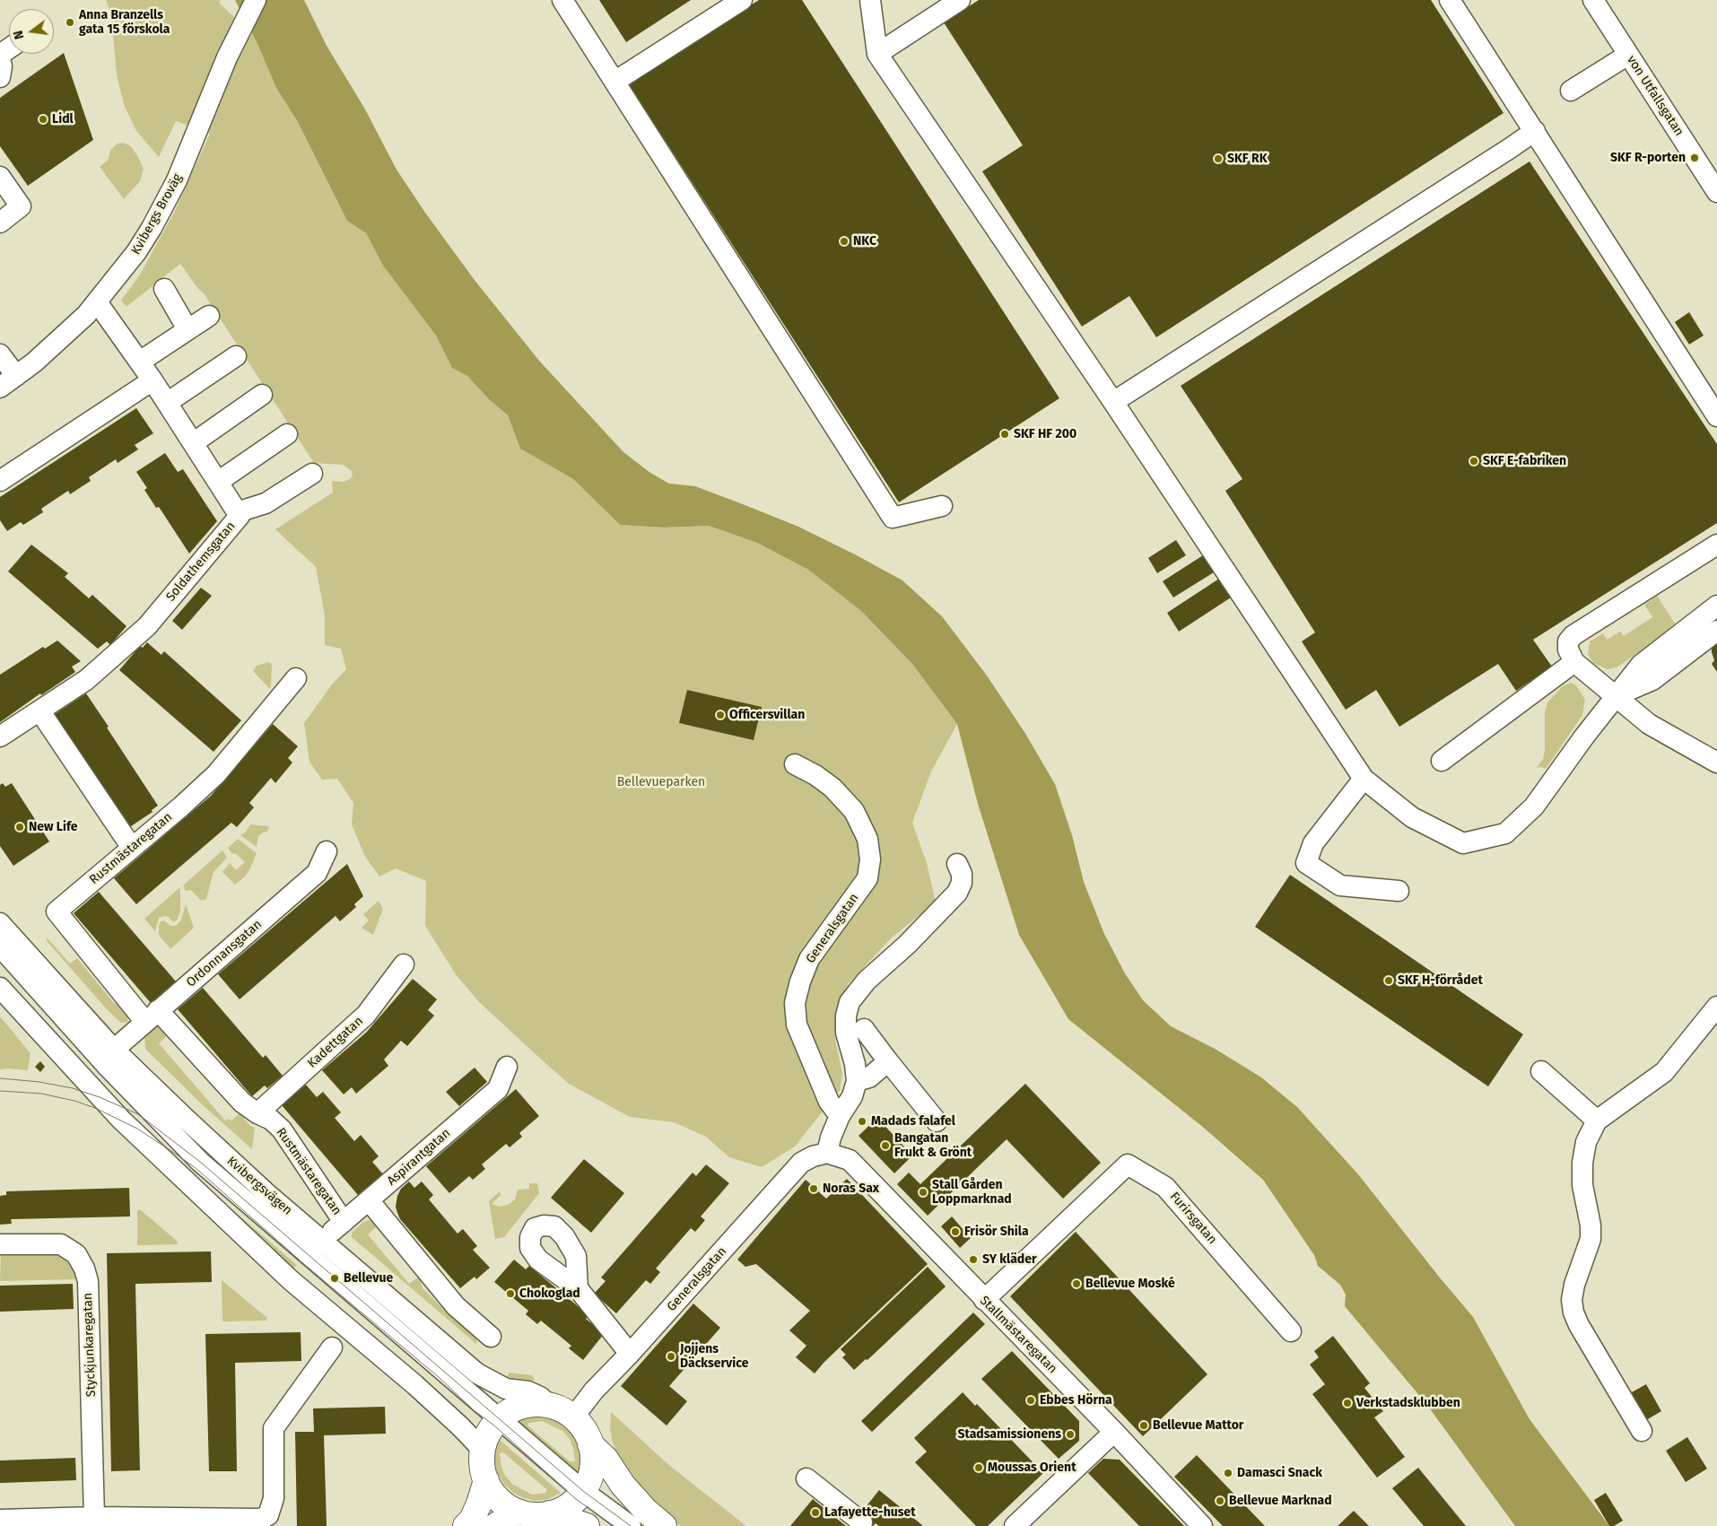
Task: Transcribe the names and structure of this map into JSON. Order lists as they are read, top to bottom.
{
  "streets": {
    "street": [
      "von Utfallsgatan",
      "Kvibergs Broväg",
      "Soldathemsgatan",
      "Rustmästaregatan",
      "Generalsgatan",
      "Ordonnansgatan",
      "Kadettgatan",
      "Aspirantgatan",
      "Kvibergsvägen",
      "Furirsgatan",
      "Stallmästaregatan",
      "Styckjunkaregatan"
    ]
  },
  "crossings": [
    ["Kvibergs Broväg", "Soldathemsgatan"],
    ["Rustmästaregatan", "Ordonnansgatan"],
    ["Rustmästaregatan", "Kadettgatan"],
    ["Rustmästaregatan", "Aspirantgatan"],
    ["Generalsgatan", "Stallmästaregatan"],
    ["Ordonnansgatan", "Kvibergsvägen"],
    ["Aspirantgatan", "Kvibergsvägen"],
    ["Furirsgatan", "Stallmästaregatan"]
  ],
  "parks": ["Bellevueparken"],
  "places": [
    "Anna Branzells gata 15 förskola",
    "Lidl",
    "SKF R-porten",
    "SKF RK",
    "NKC",
    "SKF HF 200",
    "SKF E-fabriken",
    "Officersvillan",
    "New Life",
    "SKF H-förrådet",
    "Madads falafel",
    "Bangatan Frukt & Grönt",
    "Noras Sax",
    "Stall Gården Loppmarknad",
    "Frisör Shila",
    "SY kläder",
    "Bellevue",
    "Bellevue Moské",
    "Chokoglad",
    "Jojjens Däckservice",
    "Ebbes Hörna",
    "Verkstadsklubben",
    "Bellevue Mattor",
    "Stadsamissionens",
    "Moussas Orient",
    "Damasci Snack",
    "Bellevue Marknad",
    "Lafayette-huset"
  ],
  "north": "left"
}
